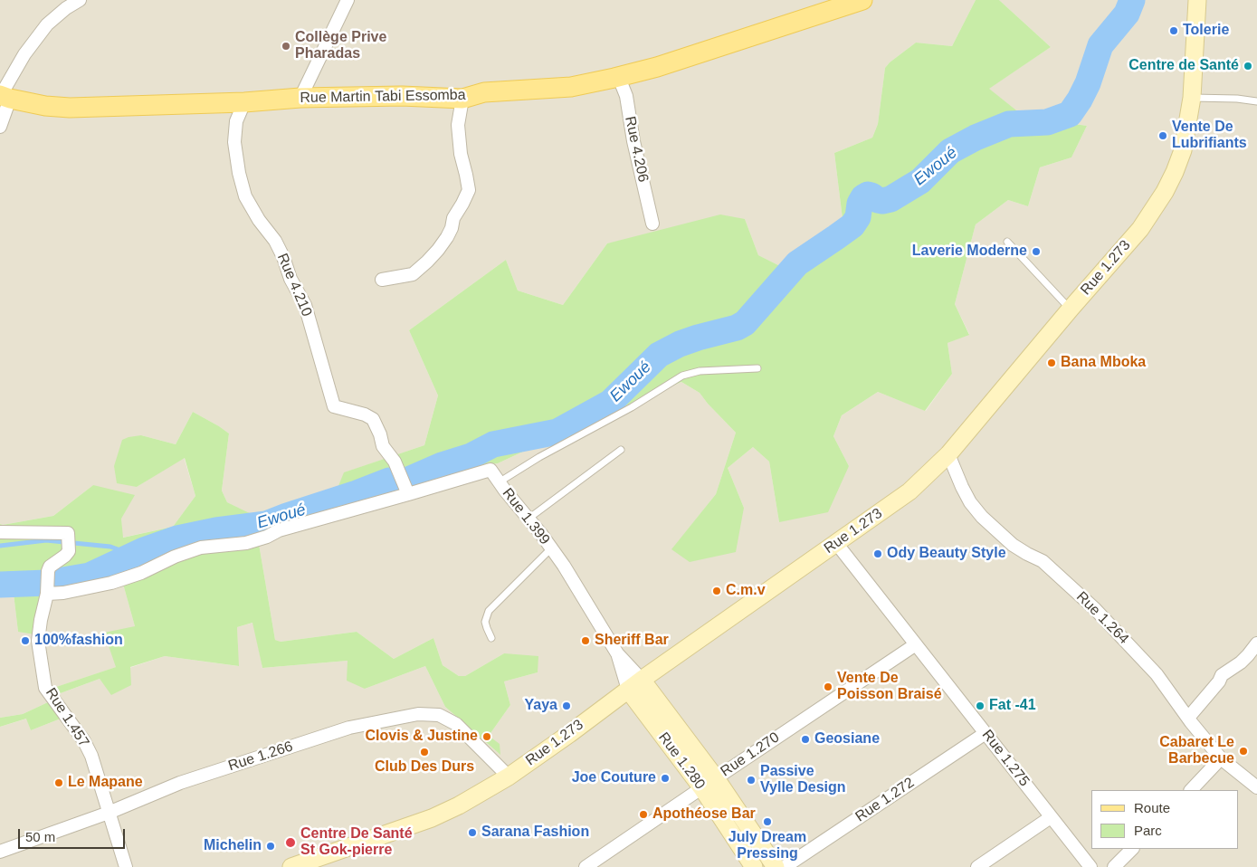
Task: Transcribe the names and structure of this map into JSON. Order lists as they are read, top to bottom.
{
  "streets": {
    "main road": ["Rue Martin Tabi Essomba", "Rue 1.273", "Rue 1.280"],
    "street": [
      "Rue 4.206",
      "Rue 4.210",
      "Rue 1.399",
      "Rue 1.264",
      "Rue 1.457",
      "Rue 1.270",
      "Rue 1.266",
      "Rue 1.275",
      "Rue 1.272"
    ]
  },
  "crossings": [
    ["Rue Martin Tabi Essomba", "Rue 4.206"],
    ["Rue Martin Tabi Essomba", "Rue 4.210"],
    ["Rue 1.273", "Rue 1.399"],
    ["Rue 1.273", "Rue 1.264"],
    ["Rue 1.273", "Rue 1.266"],
    ["Rue 1.273", "Rue 1.275"],
    ["Rue 1.273", "Rue 1.280"],
    ["Rue 4.210", "Rue 1.399"],
    ["Rue 1.399", "Rue 1.280"],
    ["Rue 1.457", "Rue 1.266"],
    ["Rue 1.270", "Rue 1.275"],
    ["Rue 1.270", "Rue 1.280"],
    ["Rue 1.275", "Rue 1.272"]
  ],
  "water": ["Ewoué"],
  "places": [
    "Tolerie",
    "Collège Prive Pharadas",
    "Centre de Santé",
    "Vente De Lubrifiants",
    "Laverie Moderne",
    "Bana Mboka",
    "Ody Beauty Style",
    "C.m.v",
    "100%fashion",
    "Sheriff Bar",
    "Vente De Poisson Braisé",
    "Yaya",
    "Fat -41",
    "Clovis & Justine",
    "Geosiane",
    "Cabaret Le Barbecue",
    "Club Des Durs",
    "Joe Couture",
    "Passive Vylle Design",
    "Le Mapane",
    "Apothéose Bar",
    "July Dream Pressing",
    "Sarana Fashion",
    "Centre De Santé St Gok-pierre",
    "Michelin"
  ],
  "legend": ["Route", "Parc"],
  "scale_bar": "50 m"
}
